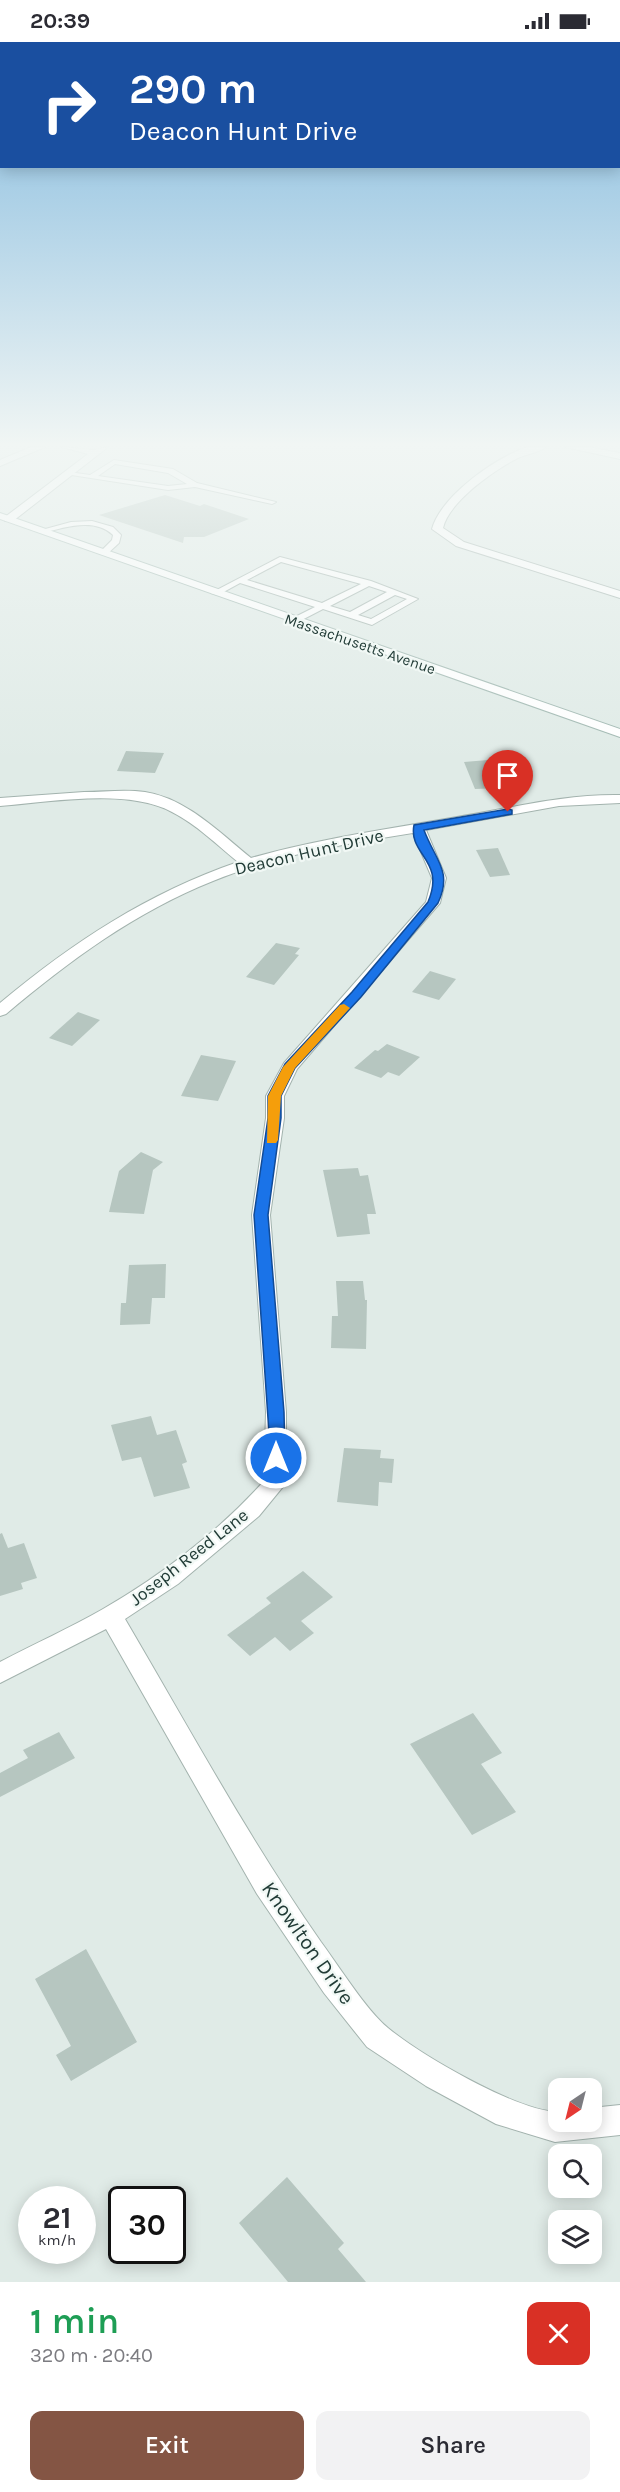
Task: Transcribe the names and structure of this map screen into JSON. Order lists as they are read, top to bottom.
{
  "streets": {
    "street": [
      "Massachusetts Avenue",
      "Deacon Hunt Drive",
      "Joseph Reed Lane",
      "Knowlton Drive"
    ]
  },
  "crossings": [
    ["Deacon Hunt Drive", "Joseph Reed Lane"],
    ["Joseph Reed Lane", "Knowlton Drive"]
  ],
  "north": "bottom left",
  "page": {
    "status": "20:39",
    "turn": ["290 m", "Deacon Hunt Drive"],
    "speed": "21 km/h",
    "limit": "30",
    "heading": ["1 min", "320 m · 20:40"],
    "buttons": ["Exit", "Share"]
  }
}
